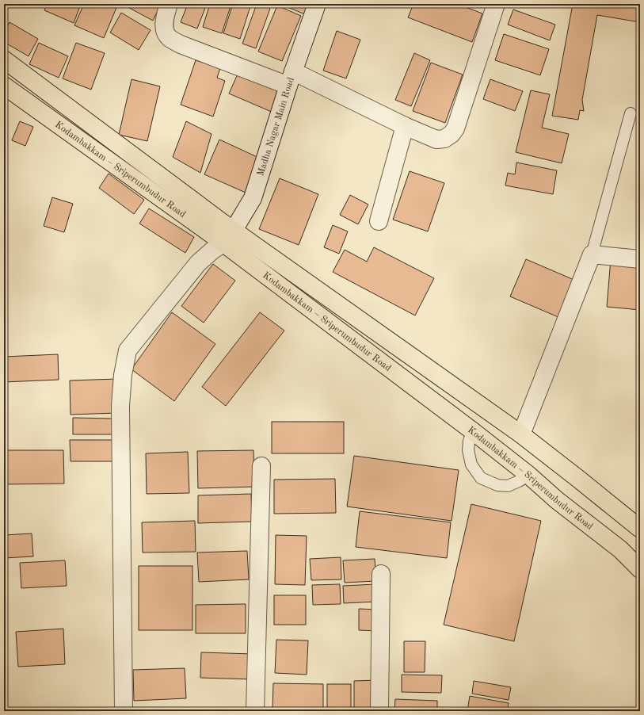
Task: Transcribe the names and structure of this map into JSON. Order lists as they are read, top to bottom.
{
  "streets": {
    "main road": ["Kodambakkam – Sriperumbudur Road"],
    "street": ["Madha Nagar Main Road"]
  },
  "crossings": [
    ["Madha Nagar Main Road", "Kodambakkam – Sriperumbudur Road"]
  ]
}
